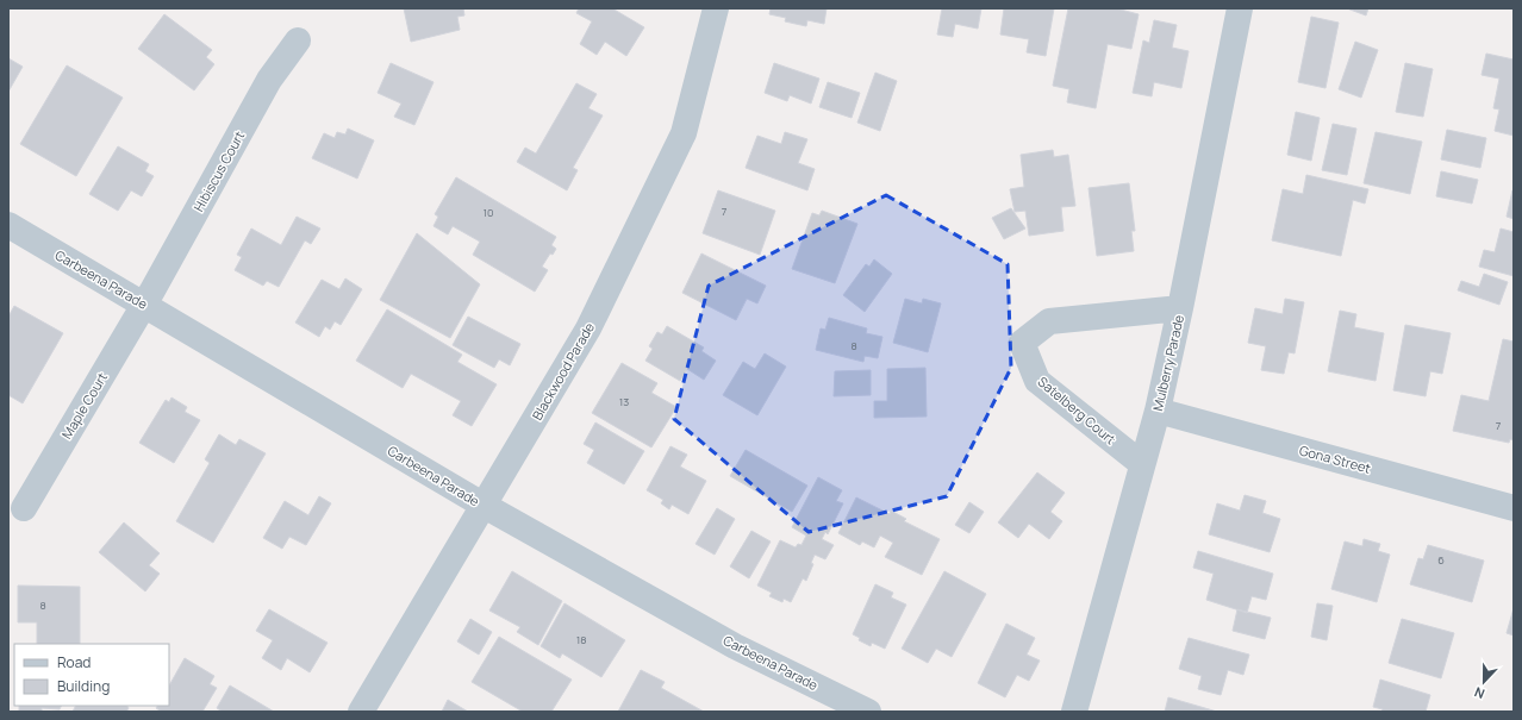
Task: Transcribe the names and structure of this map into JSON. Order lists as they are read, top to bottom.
{
  "streets": {
    "street": [
      "Hibiscus Court",
      "Carbeena Parade",
      "Mulberry Parade",
      "Blackwood Parade",
      "Maple Court",
      "Satelberg Court",
      "Gona Street"
    ]
  },
  "crossings": [
    ["Hibiscus Court", "Carbeena Parade"],
    ["Hibiscus Court", "Maple Court"],
    ["Carbeena Parade", "Blackwood Parade"],
    ["Carbeena Parade", "Maple Court"],
    ["Mulberry Parade", "Satelberg Court"],
    ["Mulberry Parade", "Gona Street"]
  ],
  "house_numbers": [
    "7",
    "10",
    "8",
    "13",
    "7",
    "6",
    "8",
    "18"
  ],
  "legend": ["Road", "Building"],
  "north": "bottom"
}
